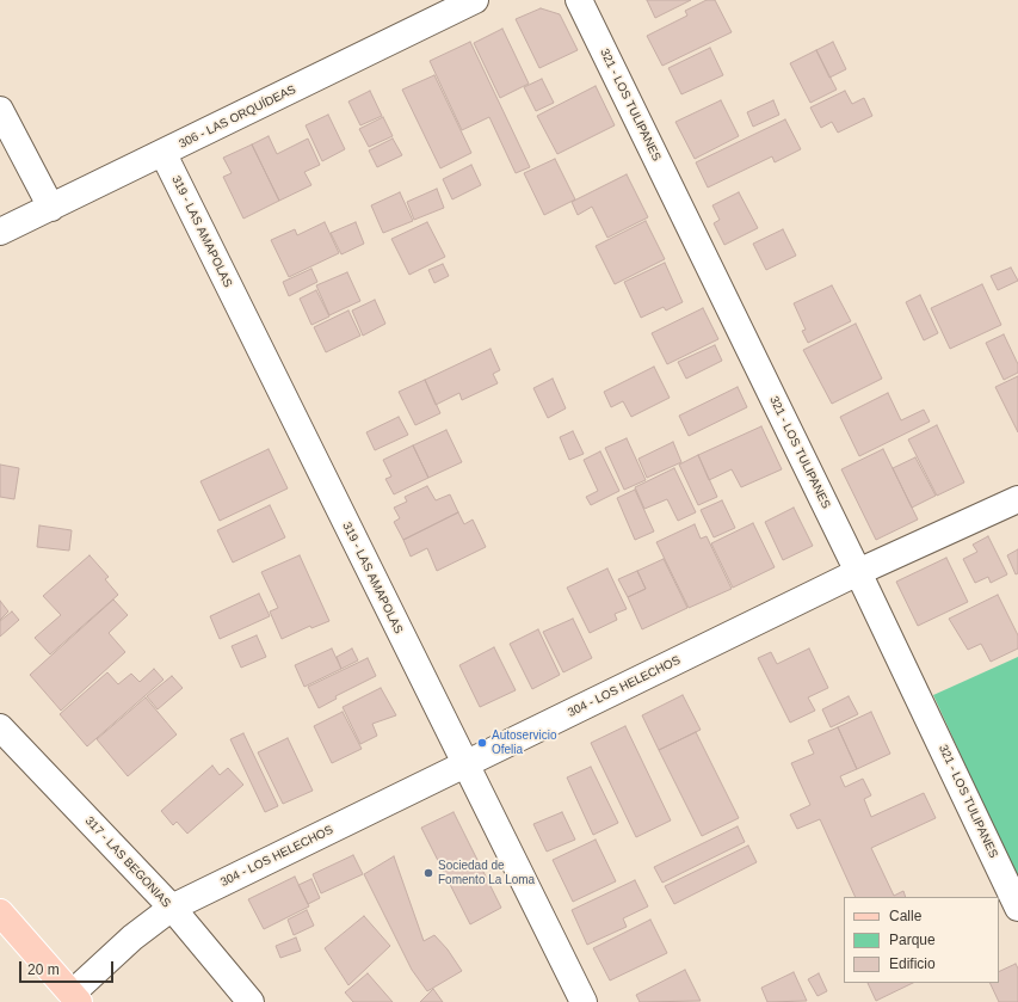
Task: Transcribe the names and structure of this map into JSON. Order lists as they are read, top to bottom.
{
  "streets": {
    "street": [
      "321 - LOS TULIPANES",
      "306 - LAS ORQUÍDEAS",
      "319 - LAS AMAPOLAS",
      "304 - LOS HELECHOS",
      "317 - LAS BEGONIAS"
    ]
  },
  "crossings": [
    ["321 - LOS TULIPANES", "304 - LOS HELECHOS"],
    ["306 - LAS ORQUÍDEAS", "319 - LAS AMAPOLAS"],
    ["319 - LAS AMAPOLAS", "304 - LOS HELECHOS"],
    ["304 - LOS HELECHOS", "317 - LAS BEGONIAS"]
  ],
  "places": ["Autoservicio Ofelia", "Sociedad de Fomento La Loma"],
  "legend": ["Calle", "Parque", "Edificio"],
  "scale_bar": "20 m"
}
